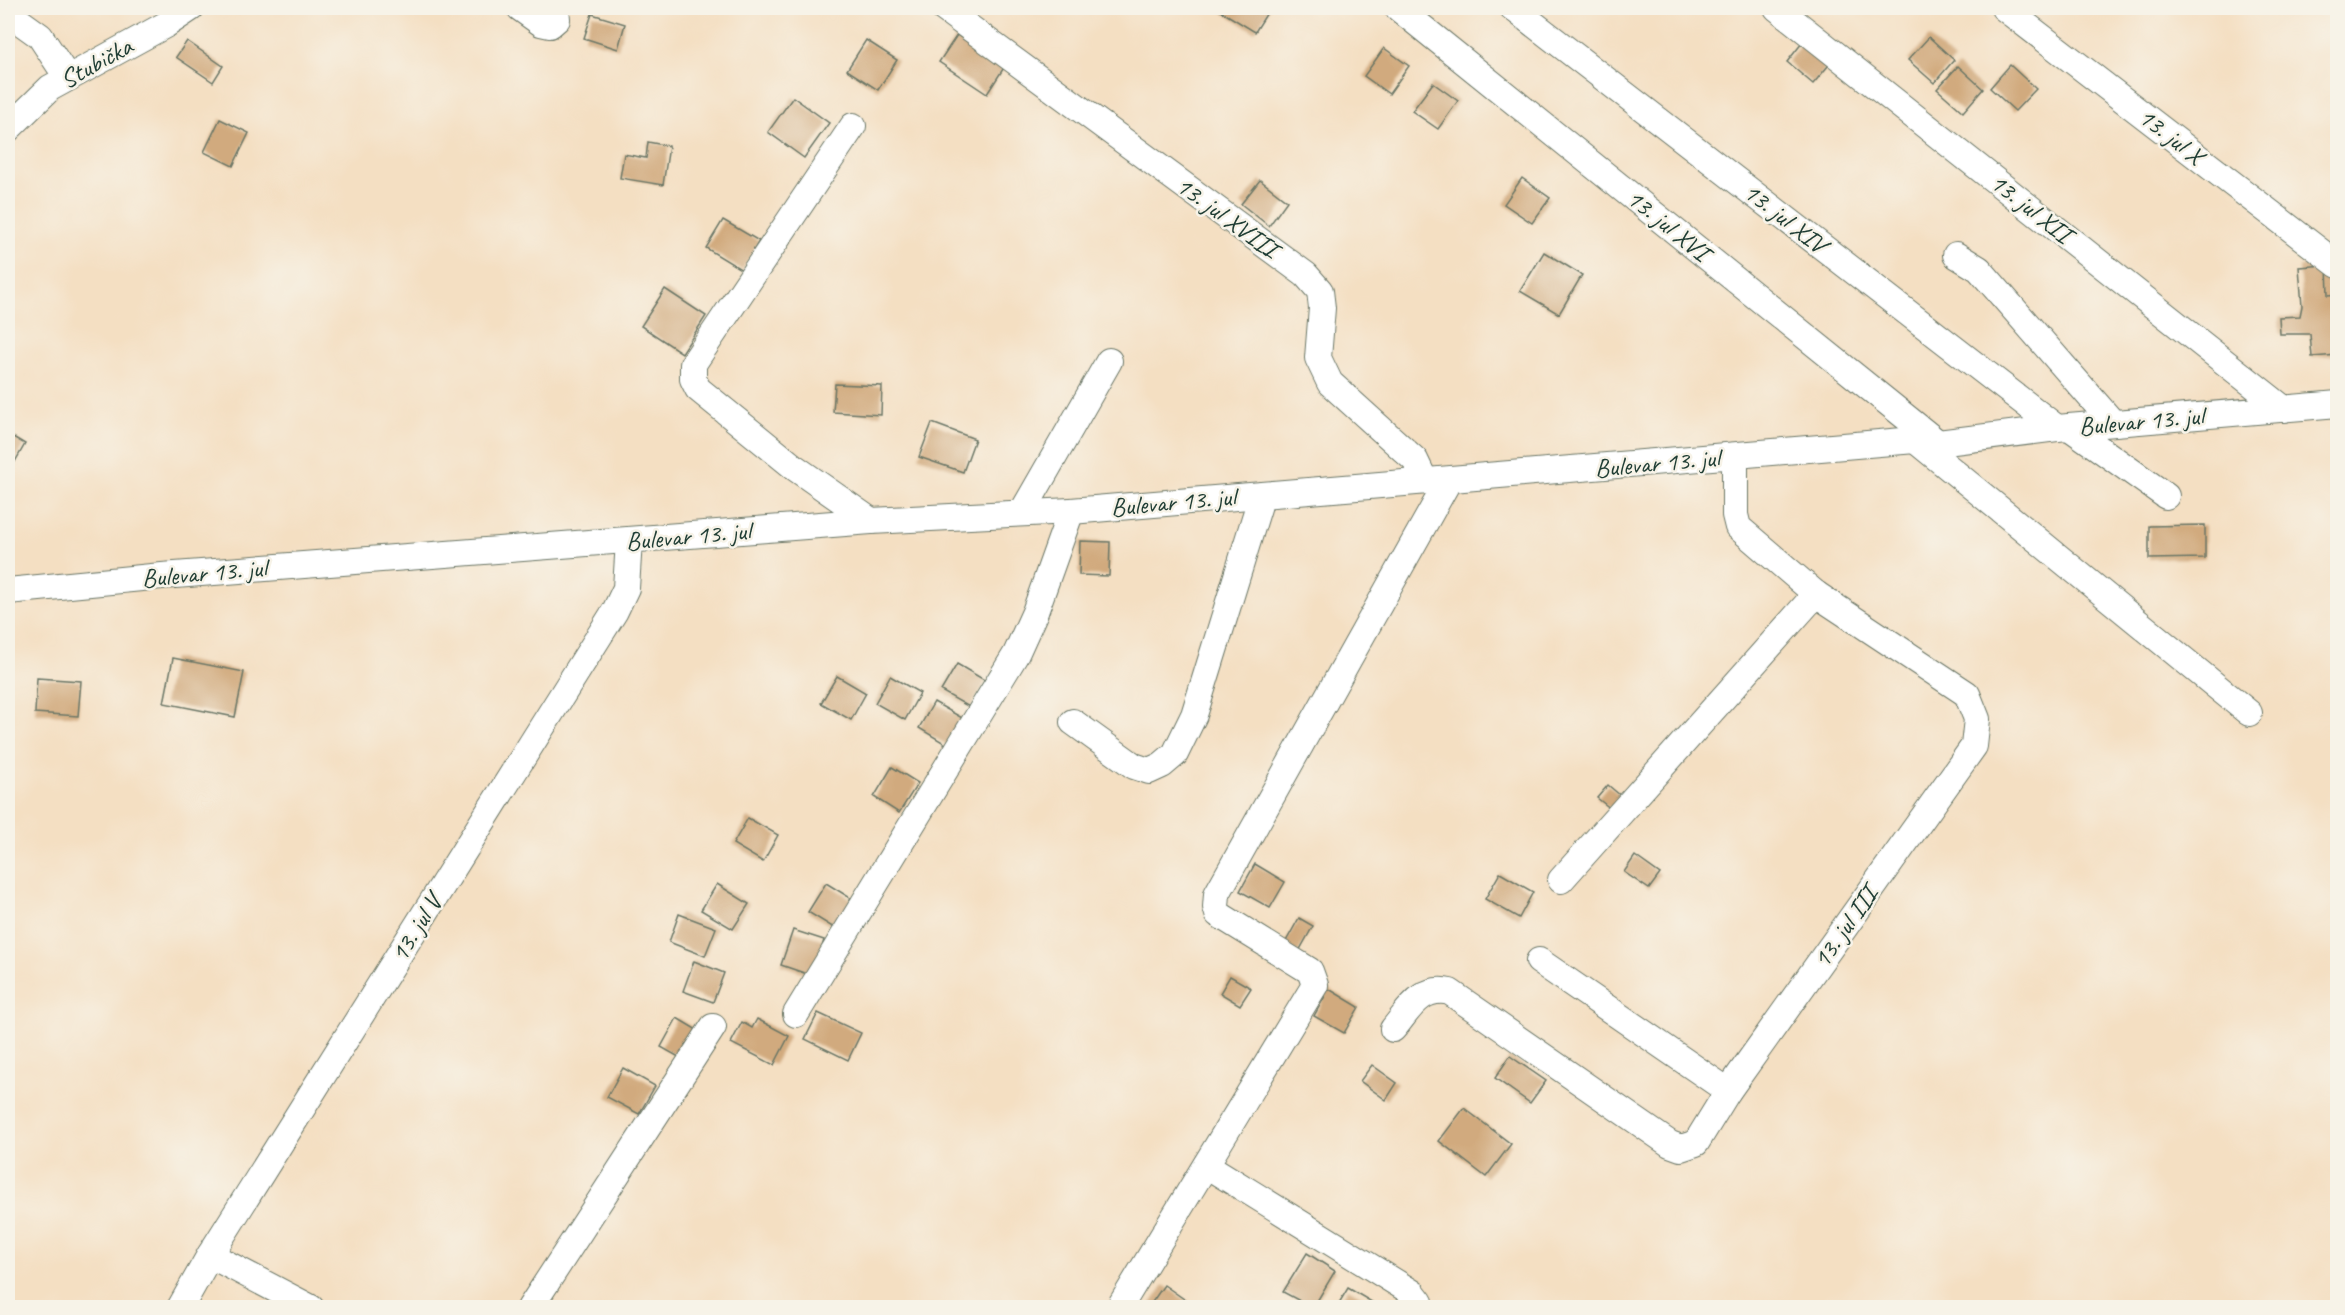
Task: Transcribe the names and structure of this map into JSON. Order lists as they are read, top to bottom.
{
  "streets": {
    "street": [
      "Stubička",
      "13. jul X",
      "13. jul XII",
      "13. jul XVIII",
      "13. jul XIV",
      "13. jul XVI",
      "Bulevar 13. jul",
      "13. jul III",
      "13. jul V"
    ]
  },
  "crossings": [
    ["13. jul XII", "Bulevar 13. jul"],
    ["13. jul XVIII", "Bulevar 13. jul"],
    ["13. jul XIV", "Bulevar 13. jul"],
    ["13. jul XVI", "Bulevar 13. jul"],
    ["Bulevar 13. jul", "13. jul III"],
    ["Bulevar 13. jul", "13. jul V"]
  ]
}
